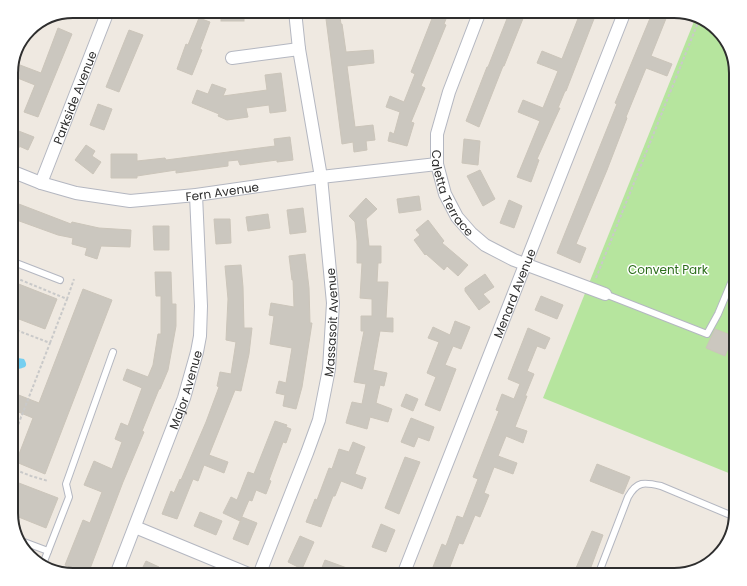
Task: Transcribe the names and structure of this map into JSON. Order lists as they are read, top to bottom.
{
  "streets": {
    "street": [
      "Parkside Avenue",
      "Fern Avenue",
      "Caletta Terrace",
      "Menard Avenue",
      "Massasoit Avenue",
      "Major Avenue"
    ]
  },
  "crossings": [
    ["Parkside Avenue", "Fern Avenue"],
    ["Fern Avenue", "Caletta Terrace"],
    ["Fern Avenue", "Massasoit Avenue"],
    ["Fern Avenue", "Major Avenue"],
    ["Caletta Terrace", "Menard Avenue"]
  ],
  "parks": ["Convent Park"]
}
